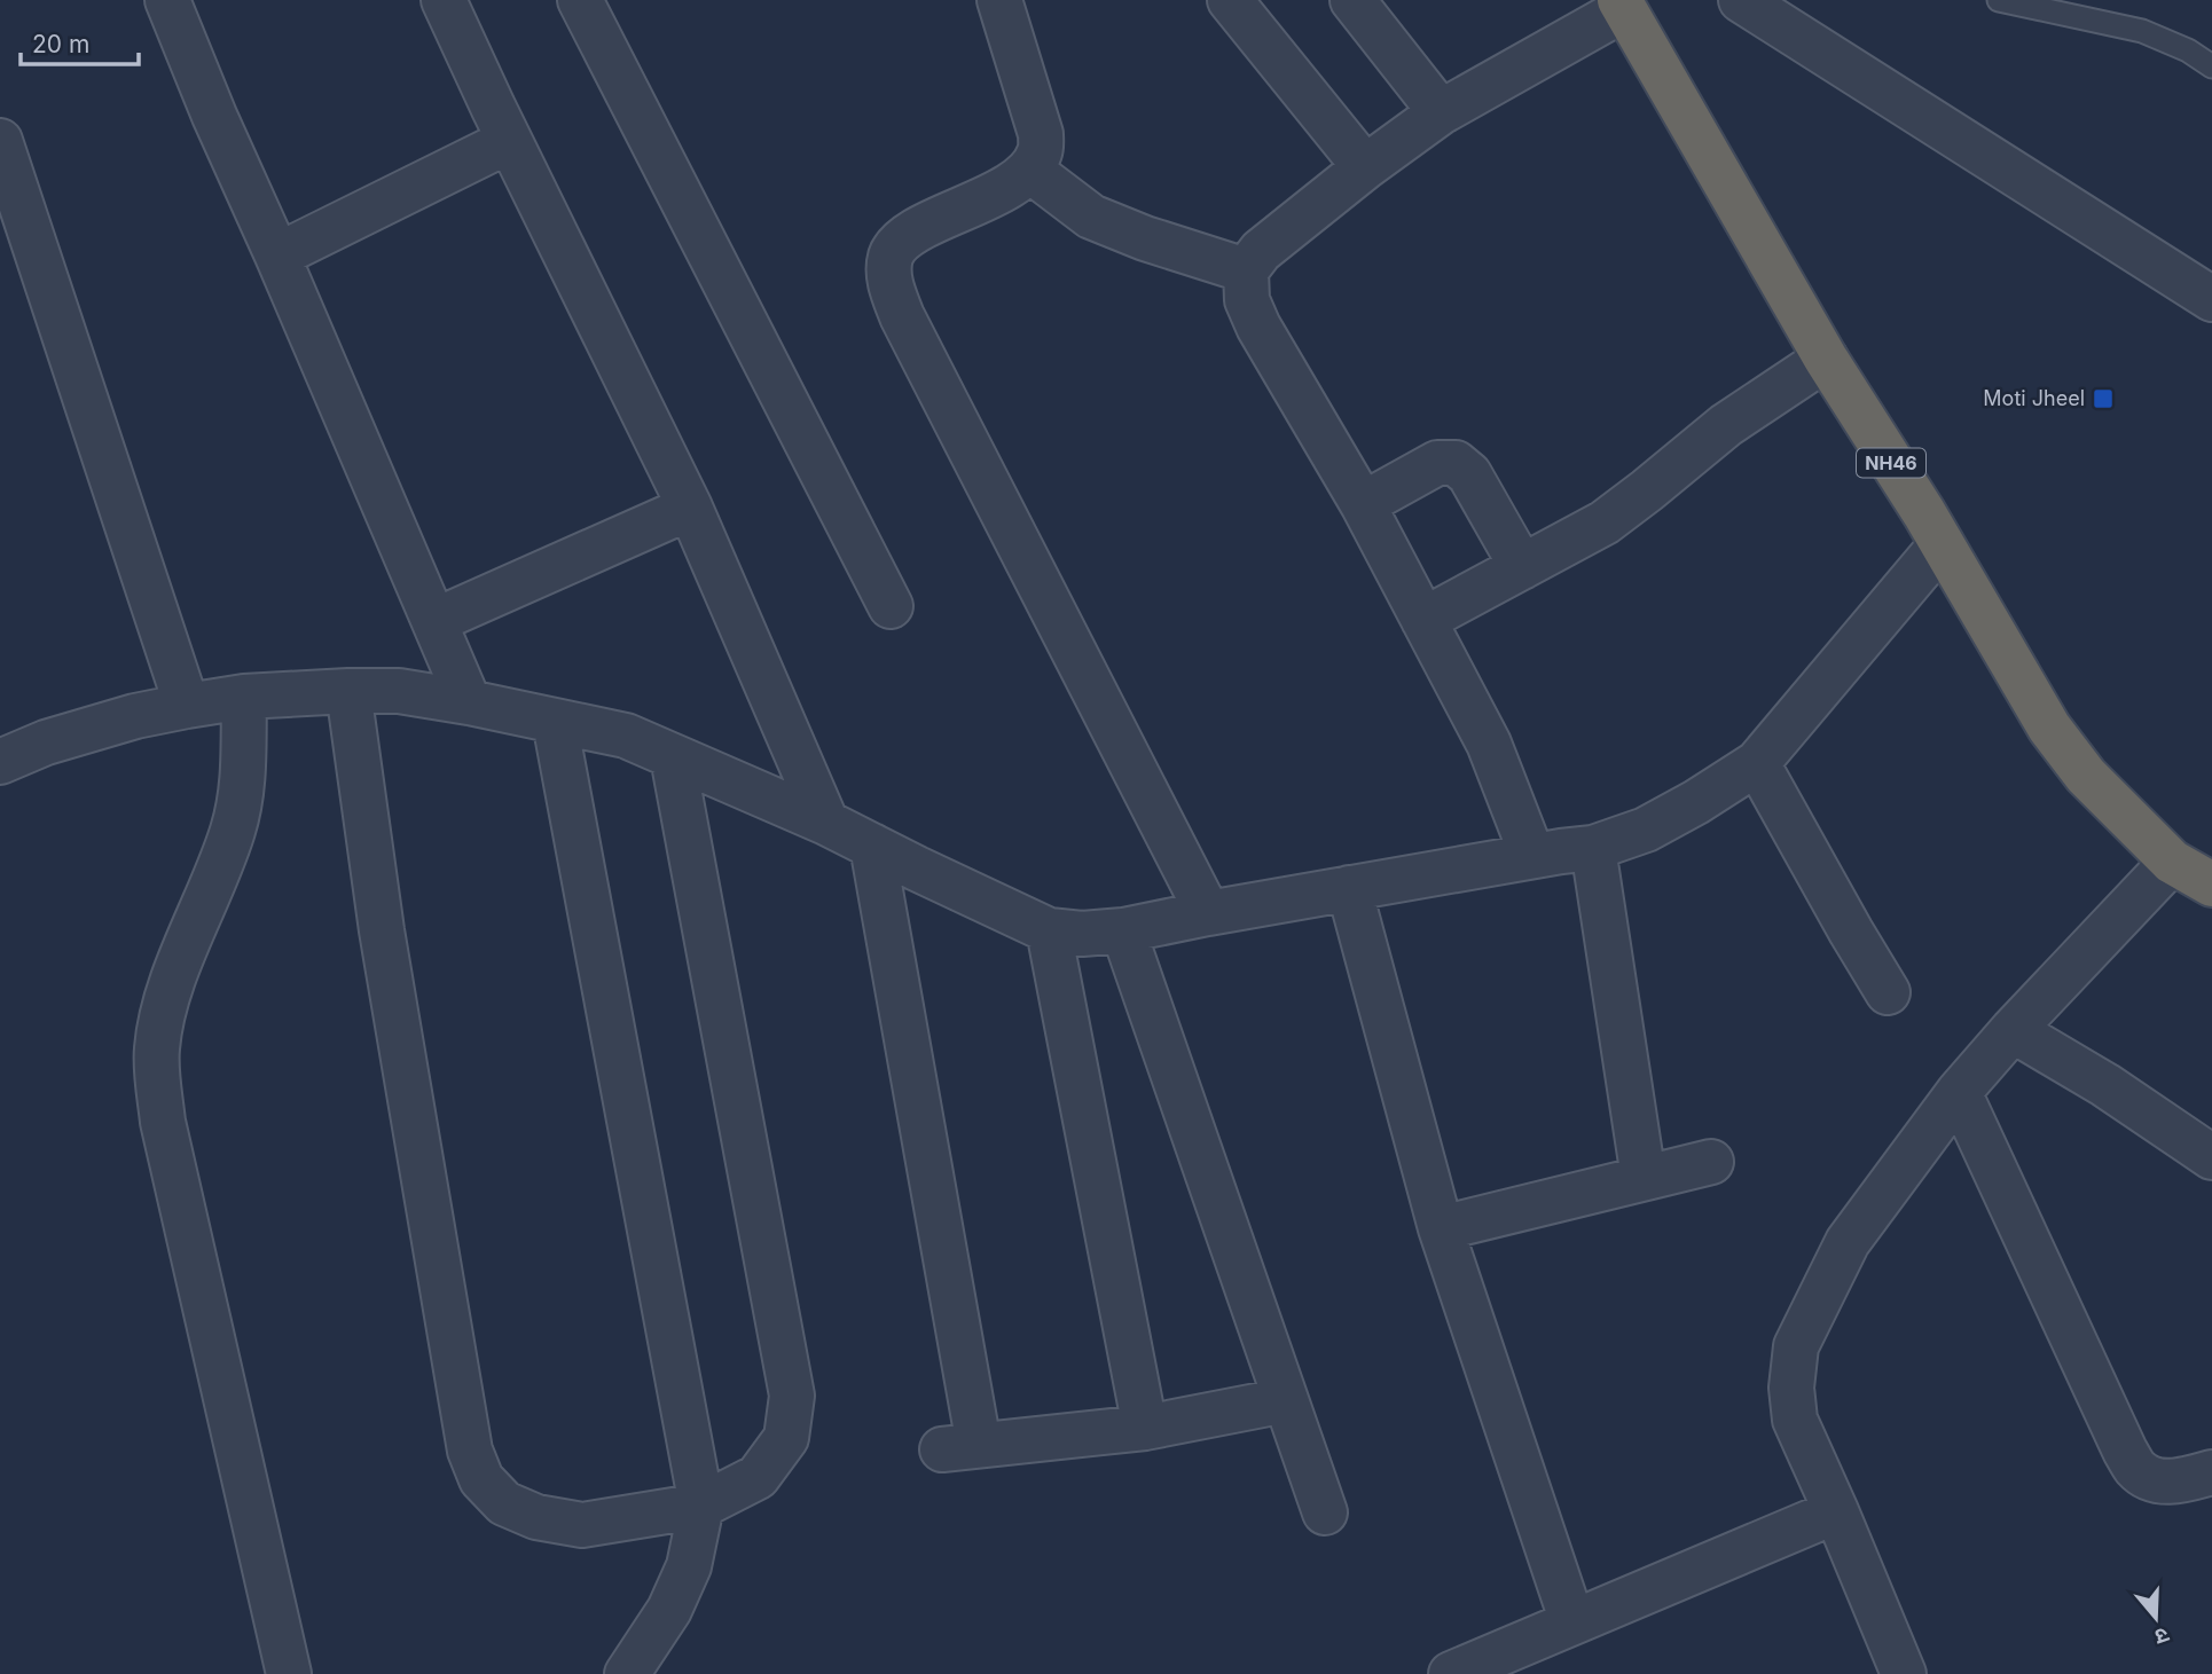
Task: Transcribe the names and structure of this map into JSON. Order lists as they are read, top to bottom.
{
  "streets": {
    "highway": ["NH46"]
  },
  "places": {
    "transit": ["Moti Jheel"]
  },
  "scale_bar": "20 m",
  "north": "bottom"
}
